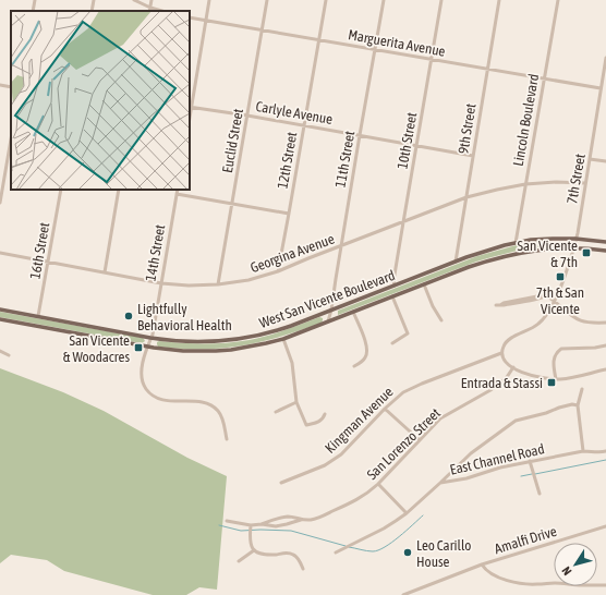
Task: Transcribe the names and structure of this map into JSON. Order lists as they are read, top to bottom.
{
  "streets": {
    "main road": ["West San Vicente Boulevard"],
    "street": [
      "Marguerita Avenue",
      "Carlyle Avenue",
      "Lincoln Boulevard",
      "9th Street",
      "Euclid Street",
      "10th Street",
      "11th Street",
      "12th Street",
      "7th Street",
      "16th Street",
      "14th Street",
      "Georgina Avenue",
      "Kingman Avenue",
      "San Lorenzo Street",
      "East Channel Road",
      "Amalfi Drive"
    ]
  },
  "crossings": [
    ["Marguerita Avenue", "Lincoln Boulevard"],
    ["Marguerita Avenue", "9th Street"],
    ["Marguerita Avenue", "Euclid Street"],
    ["Marguerita Avenue", "10th Street"],
    ["Marguerita Avenue", "11th Street"],
    ["Marguerita Avenue", "12th Street"],
    ["Marguerita Avenue", "7th Street"],
    ["Carlyle Avenue", "9th Street"],
    ["Carlyle Avenue", "Euclid Street"],
    ["Carlyle Avenue", "10th Street"],
    ["Carlyle Avenue", "11th Street"],
    ["Carlyle Avenue", "12th Street"],
    ["Lincoln Boulevard", "Georgina Avenue"],
    ["Lincoln Boulevard", "West San Vicente Boulevard"],
    ["9th Street", "Georgina Avenue"],
    ["9th Street", "West San Vicente Boulevard"],
    ["Euclid Street", "Georgina Avenue"],
    ["10th Street", "Georgina Avenue"],
    ["10th Street", "West San Vicente Boulevard"],
    ["11th Street", "Georgina Avenue"],
    ["11th Street", "West San Vicente Boulevard"],
    ["12th Street", "Georgina Avenue"],
    ["7th Street", "Georgina Avenue"],
    ["7th Street", "West San Vicente Boulevard"],
    ["7th Street", "Kingman Avenue"],
    ["16th Street", "Georgina Avenue"],
    ["16th Street", "West San Vicente Boulevard"],
    ["14th Street", "Georgina Avenue"],
    ["14th Street", "West San Vicente Boulevard"]
  ],
  "places": {
    "transit": [
      "San Vicente & 7th",
      "7th & San Vicente",
      "San Vicente & Woodacres",
      "Entrada & Stassi"
    ],
    "other": ["Lightfully Behavioral Health", "Leo Carillo House"]
  },
  "north": "bottom left"
}
